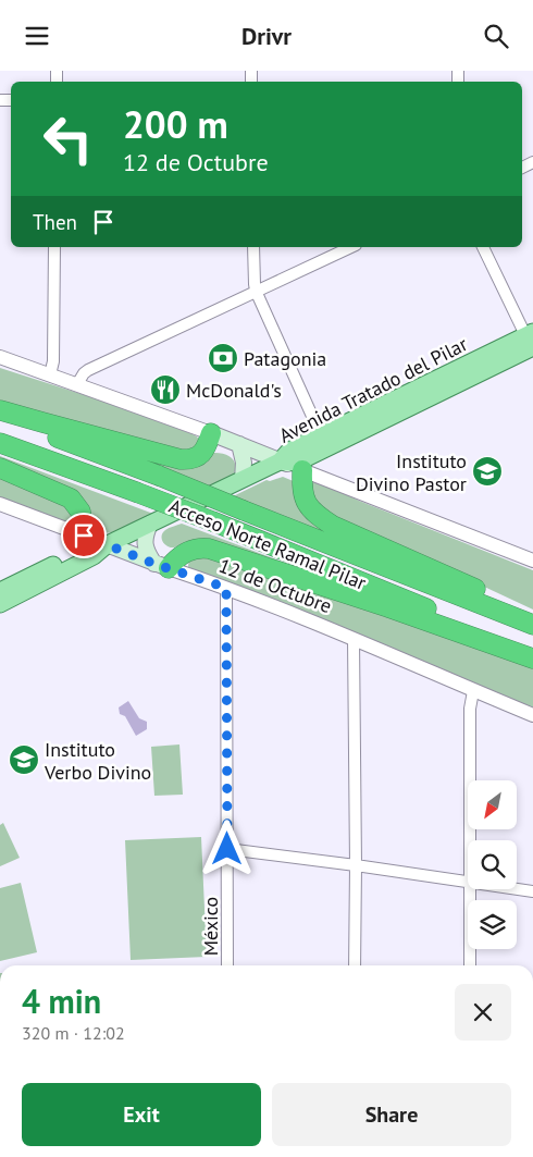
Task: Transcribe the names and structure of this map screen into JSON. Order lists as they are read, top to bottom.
{
  "streets": {
    "highway": ["Acceso Norte Ramal Pilar"],
    "main road": ["Avenida Tratado del Pilar", "12 de Octubre"],
    "street": ["México"]
  },
  "crossings": [
    ["12 de Octubre", "México"]
  ],
  "places": {
    "bank": ["Patagonia"],
    "restaurant": ["McDonald's"],
    "school or university": ["Instituto Divino Pastor", "Instituto Verbo Divino"]
  },
  "north": "bottom left",
  "page": {
    "header": "Drivr",
    "turn": ["200 m", "12 de Octubre"],
    "then": "Then",
    "heading": ["4 min", "320 m · 12:02"],
    "buttons": ["Exit", "Share"]
  }
}
